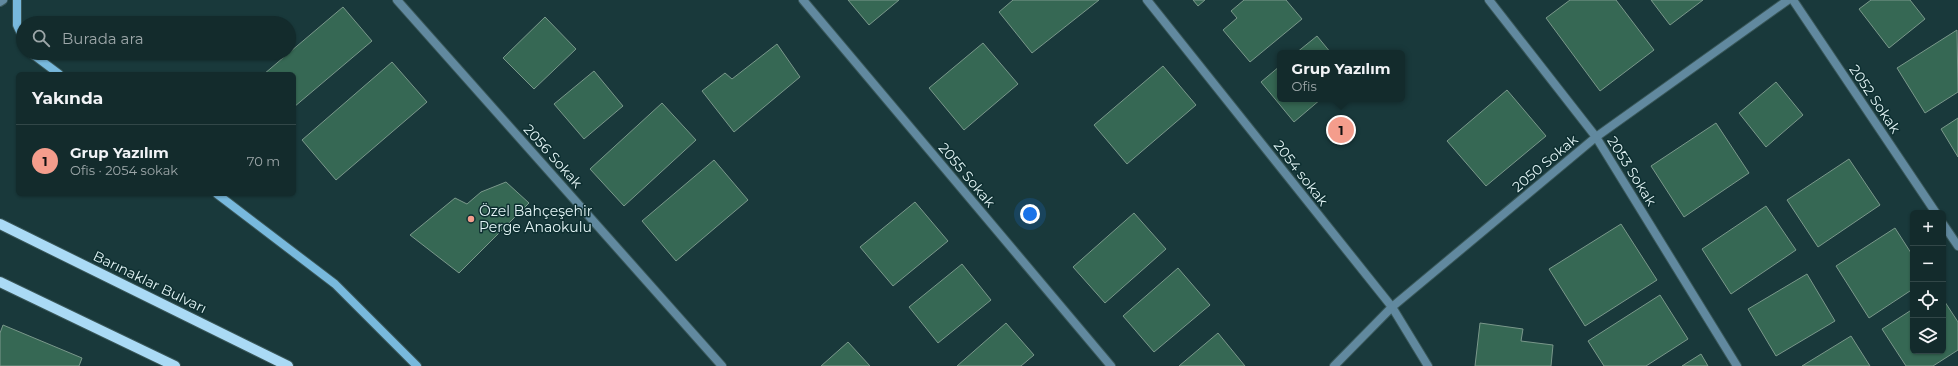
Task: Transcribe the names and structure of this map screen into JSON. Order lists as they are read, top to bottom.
{
  "streets": {
    "main road": ["Barınaklar Bulvarı"],
    "street": [
      "2052 Sokak",
      "2056 Sokak",
      "2050 Sokak",
      "2053 Sokak",
      "2054 sokak",
      "2055 Sokak"
    ]
  },
  "crossings": [
    ["2050 Sokak", "2053 Sokak"],
    ["2050 Sokak", "2054 sokak"]
  ],
  "places": ["Özel Bahçeşehir Perge Anaokulu"],
  "page": {
    "search": "Burada ara",
    "popup": ["Grup Yazılım", "Ofis"],
    "heading": "Yakında",
    "pins": "1",
    "list": [
      {
        "mark": "1",
        "name": "Grup Yazılım",
        "note": "Ofis · 2054 sokak",
        "value": "70 m"
      }
    ],
    "map_buttons": ["+", "−"]
  }
}
